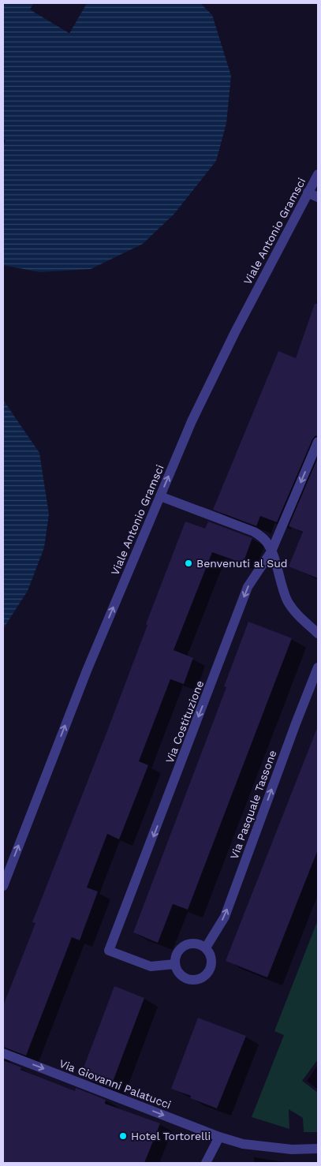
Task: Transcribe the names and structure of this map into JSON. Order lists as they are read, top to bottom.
{
  "streets": {
    "street": [
      "Viale Antonio Gramsci",
      "Via Costituzione",
      "Via Pasquale Tassone",
      "Via Giovanni Palatucci"
    ]
  },
  "crossings": [
    ["Via Costituzione", "Via Pasquale Tassone"]
  ],
  "one_way": [
    "Viale Antonio Gramsci",
    "Via Costituzione",
    "Via Pasquale Tassone",
    "Via Giovanni Palatucci"
  ],
  "places": ["Benvenuti al Sud", "Hotel Tortorelli"]
}
